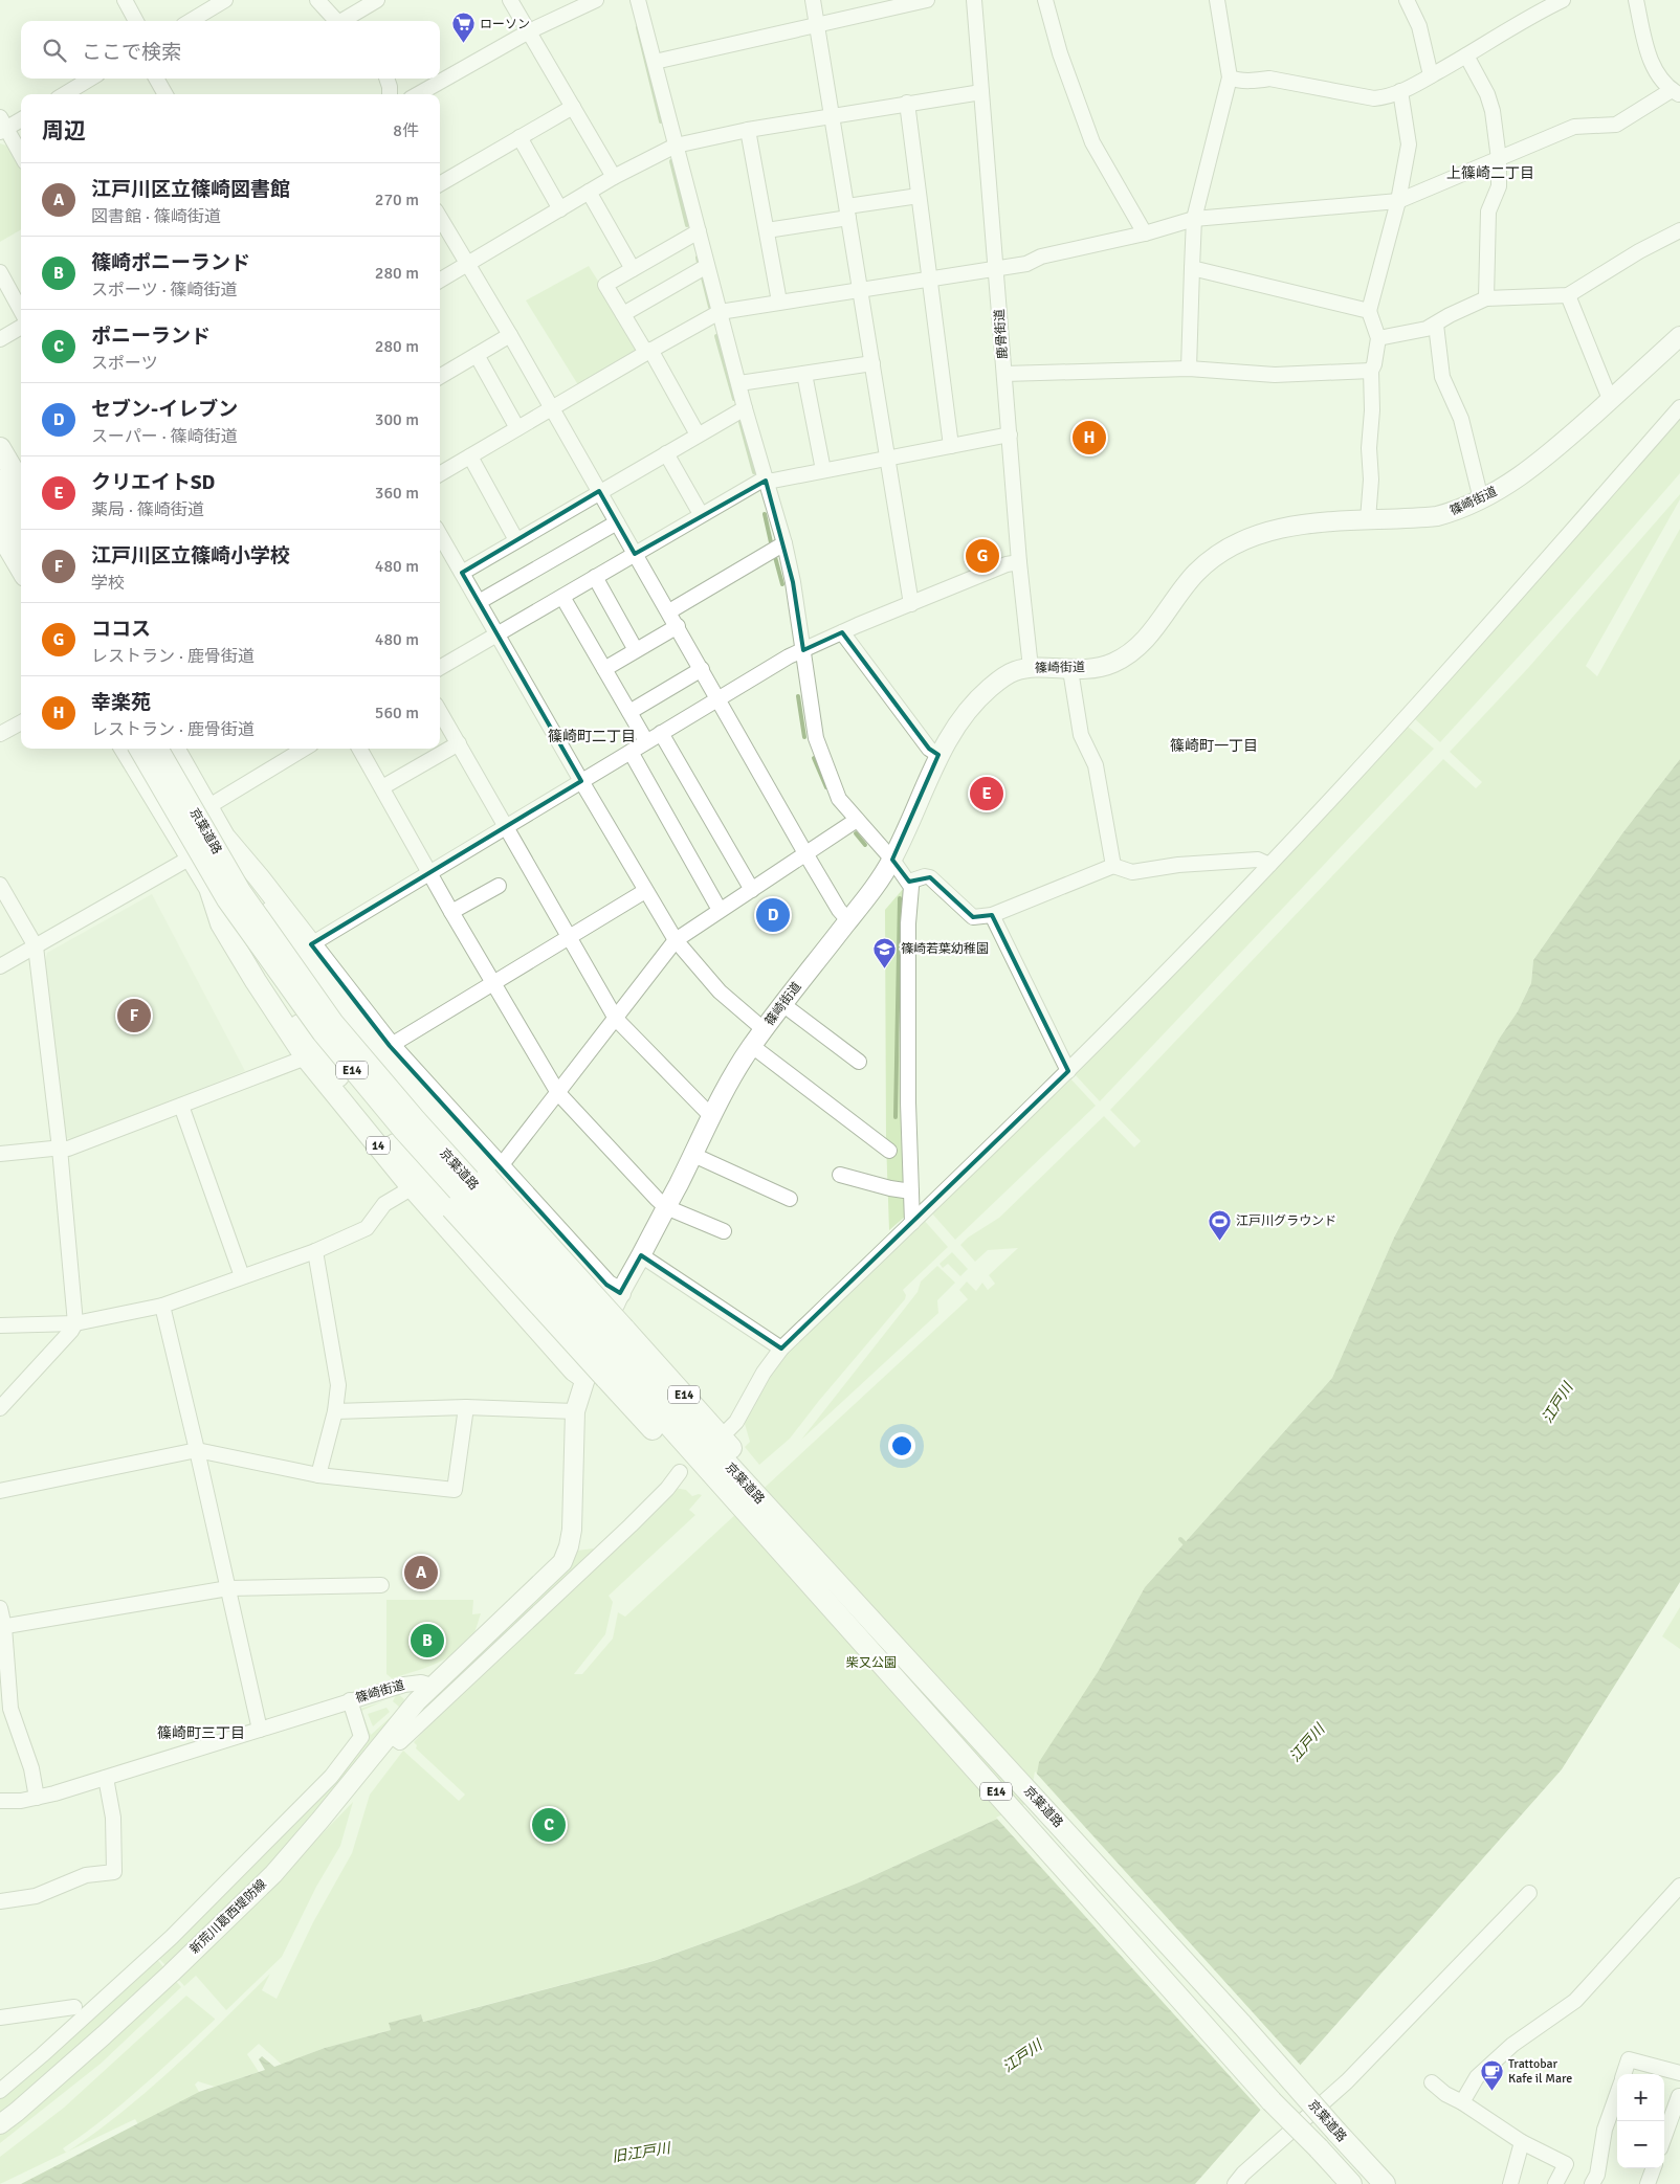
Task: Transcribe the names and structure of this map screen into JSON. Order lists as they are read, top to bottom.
{
  "streets": {
    "highway": ["京葉道路", "E14", "14"],
    "main road": ["篠崎街道", "新荒川葛西堤防線"],
    "street": ["鹿骨街道"]
  },
  "crossings": [
    ["鹿骨街道", "篠崎街道"],
    ["篠崎街道", "京葉道路"],
    ["篠崎街道", "新荒川葛西堤防線"],
    ["京葉道路", "E14"]
  ],
  "districts": [
    "上篠崎二丁目",
    "篠崎町二丁目",
    "篠崎町一丁目",
    "篠崎町三丁目"
  ],
  "water": ["江戸川", "旧江戸川"],
  "parks": ["柴又公園"],
  "places": {
    "supermarket": ["ローソン"],
    "school or university": ["篠崎若葉幼稚園"],
    "sports": ["江戸川グラウンド"],
    "cafe": ["Trattobar Kafe il Mare"]
  },
  "page": {
    "search": "ここで検索",
    "heading": ["周辺", "8件"],
    "list": [
      {
        "mark": "A",
        "name": "江戸川区立篠崎図書館",
        "note": "図書館 · 篠崎街道",
        "value": "270 m"
      },
      {
        "mark": "B",
        "name": "篠崎ポニーランド",
        "note": "スポーツ · 篠崎街道",
        "value": "280 m"
      },
      {
        "mark": "C",
        "name": "ポニーランド",
        "note": "スポーツ",
        "value": "280 m"
      },
      {
        "mark": "D",
        "name": "セブン-イレブン",
        "note": "スーパー · 篠崎街道",
        "value": "300 m"
      },
      {
        "mark": "E",
        "name": "クリエイトSD",
        "note": "薬局 · 篠崎街道",
        "value": "360 m"
      },
      {
        "mark": "F",
        "name": "江戸川区立篠崎小学校",
        "note": "学校",
        "value": "480 m"
      },
      {
        "mark": "G",
        "name": "ココス",
        "note": "レストラン · 鹿骨街道",
        "value": "480 m"
      },
      {
        "mark": "H",
        "name": "幸楽苑",
        "note": "レストラン · 鹿骨街道",
        "value": "560 m"
      }
    ],
    "pins": [
      "H",
      "G",
      "E",
      "D",
      "F",
      "A",
      "B",
      "C"
    ],
    "map_buttons": ["+", "−"]
  }
}
